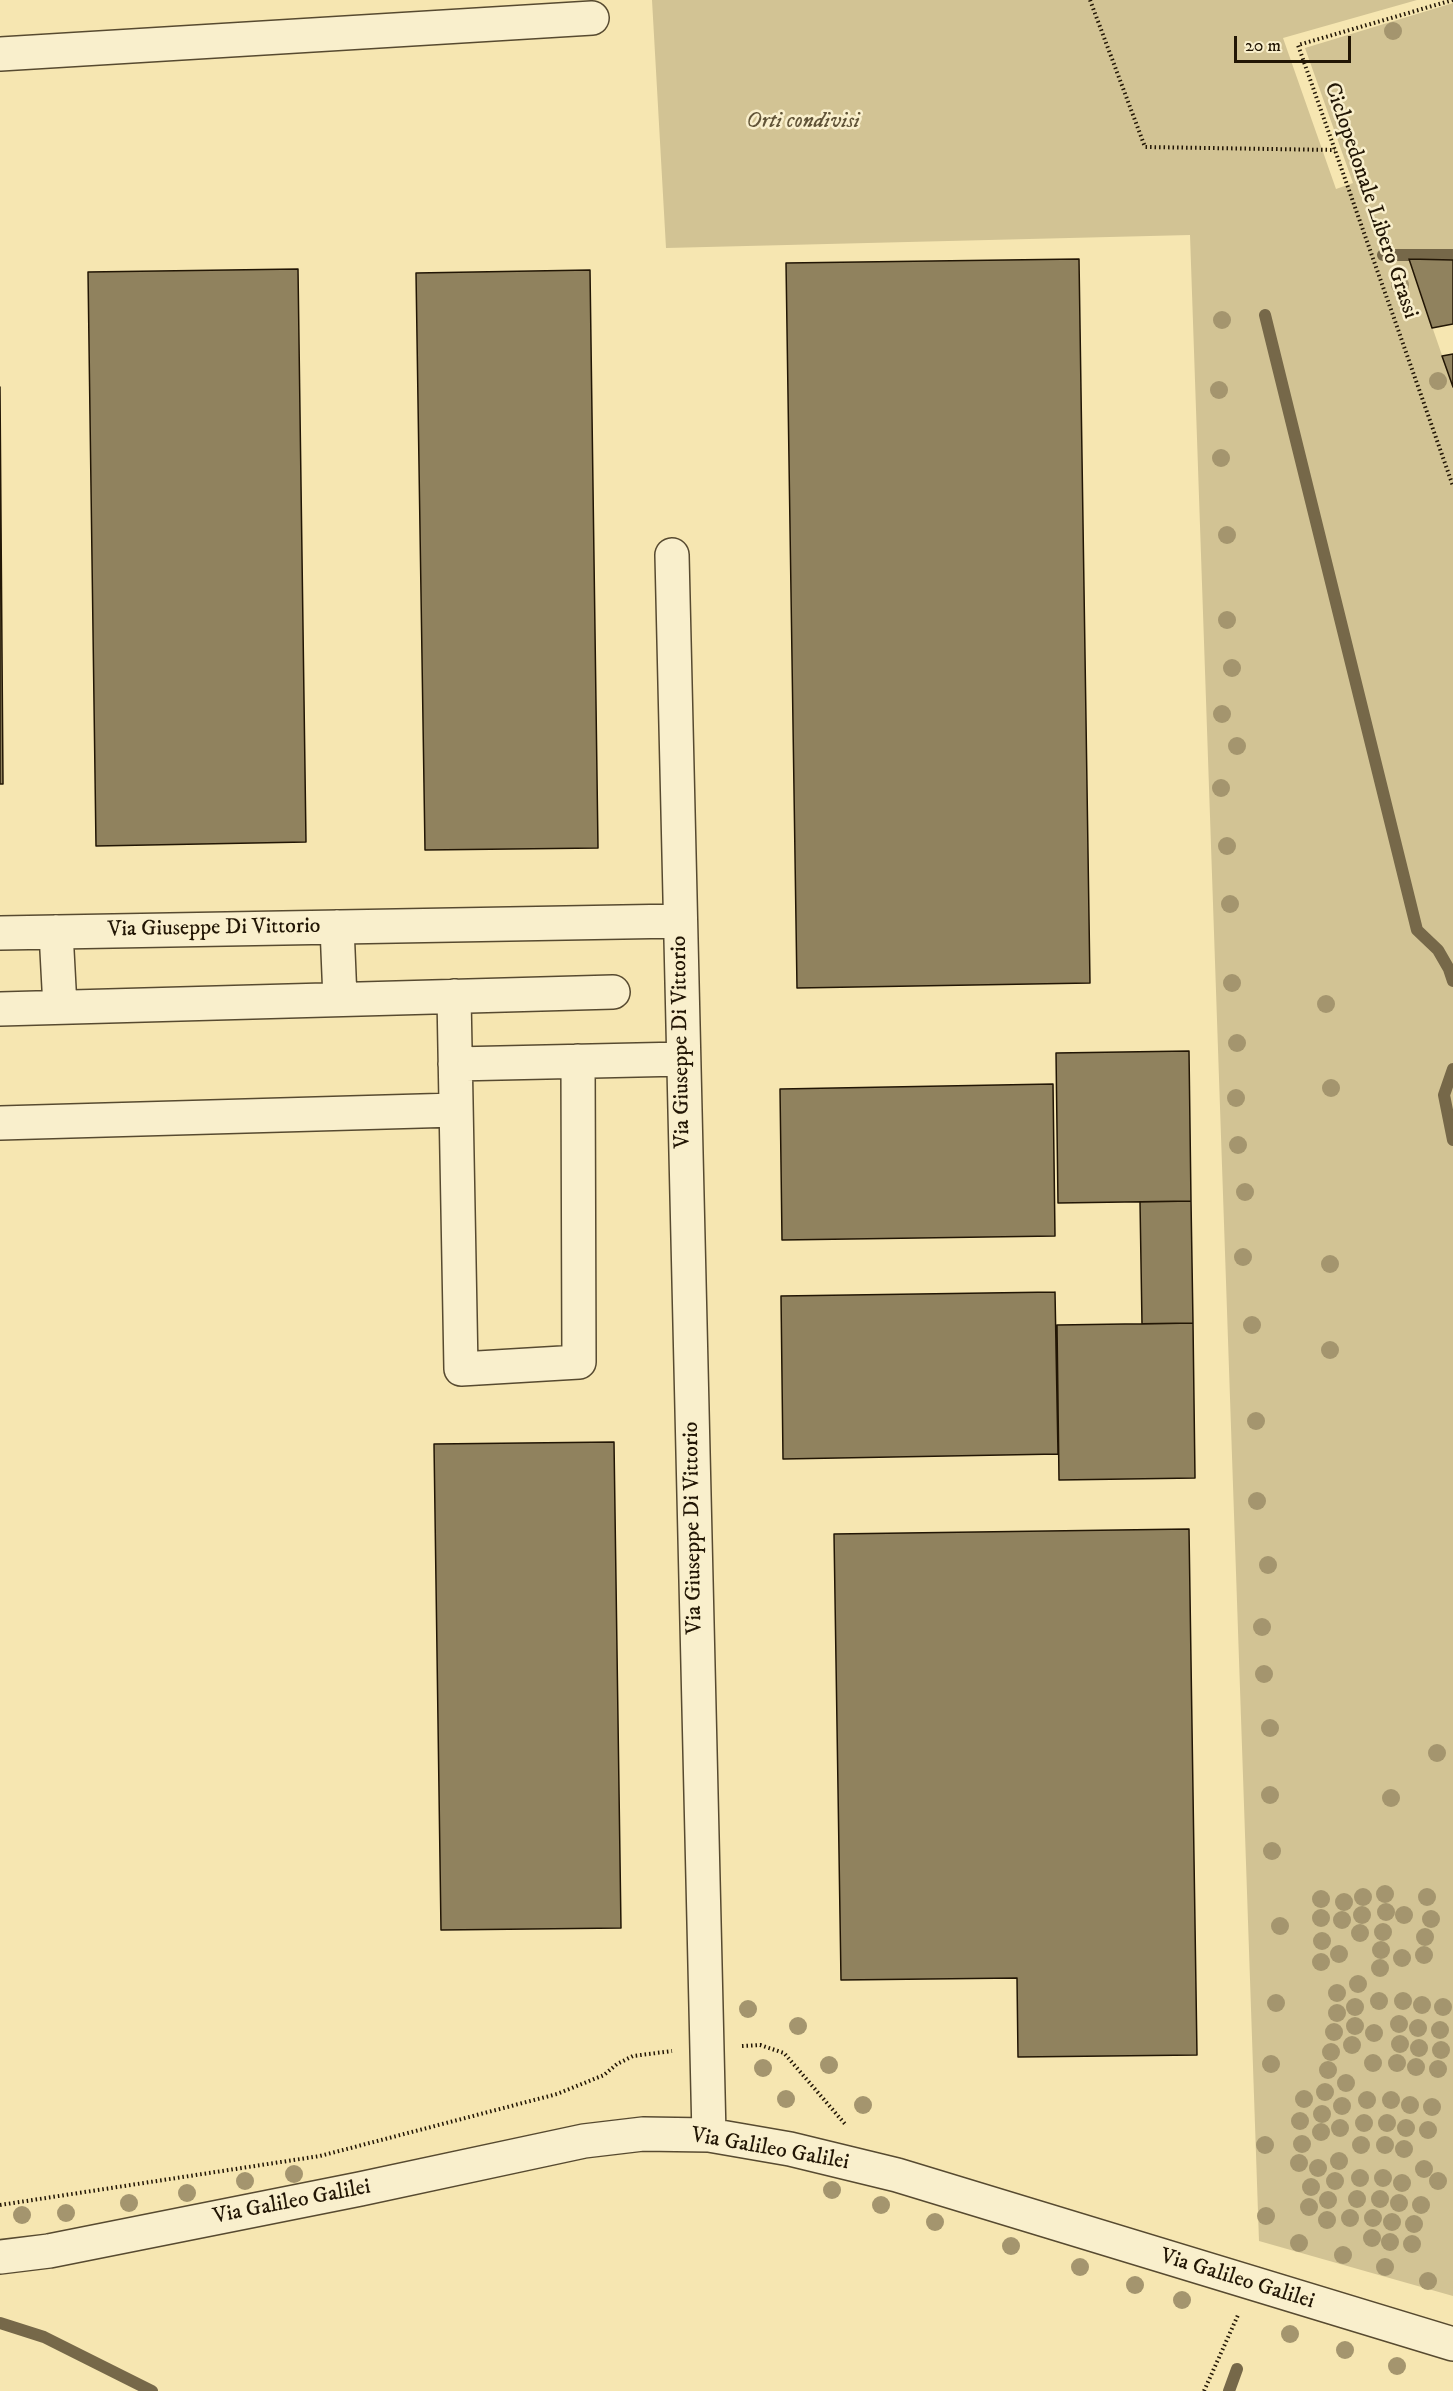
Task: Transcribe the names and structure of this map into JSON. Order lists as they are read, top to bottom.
{
  "streets": {
    "street": ["Via Giuseppe Di Vittorio", "Via Galileo Galilei"],
    "path": ["Ciclopedonale Libero Grassi"]
  },
  "crossings": [
    ["Via Giuseppe Di Vittorio", "Via Galileo Galilei"]
  ],
  "parks": ["Orti condivisi"],
  "scale_bar": "20 m"
}
